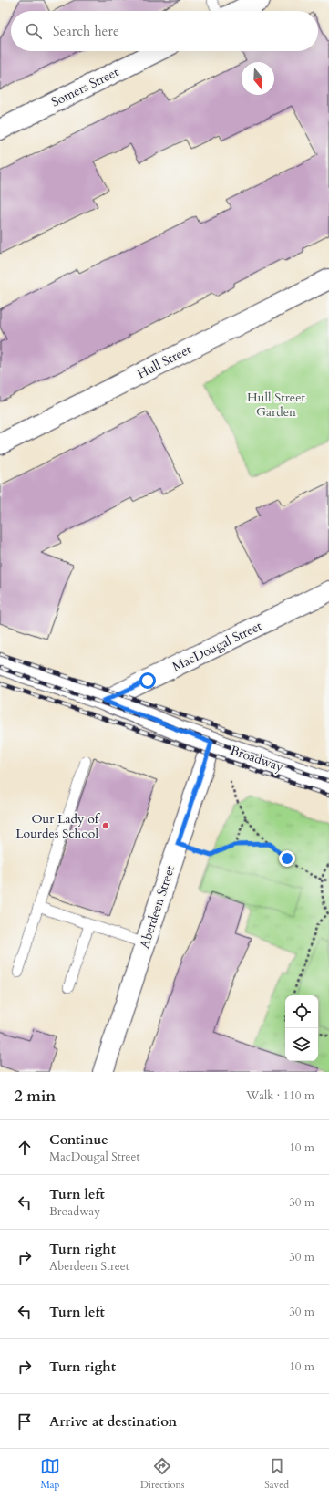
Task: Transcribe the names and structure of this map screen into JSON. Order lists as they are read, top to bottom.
{
  "streets": {
    "street": [
      "Somers Street",
      "Hull Street",
      "MacDougal Street",
      "Broadway",
      "Aberdeen Street"
    ]
  },
  "crossings": [
    ["MacDougal Street", "Broadway"],
    ["Broadway", "Aberdeen Street"]
  ],
  "parks": ["Hull Street Garden"],
  "places": ["Our Lady of Lourdes School"],
  "north": "bottom",
  "page": {
    "search": "Search here",
    "heading": ["2 min", "Walk · 110 m"],
    "list": [
      ["Continue", "MacDougal Street", "10 m"],
      ["Turn left", "Broadway", "30 m"],
      ["Turn right", "Aberdeen Street", "30 m"],
      ["Turn left", "30 m"],
      ["Turn right", "10 m"],
      "Arrive at destination"
    ],
    "nav": ["Map", "Directions", "Saved"]
  }
}
